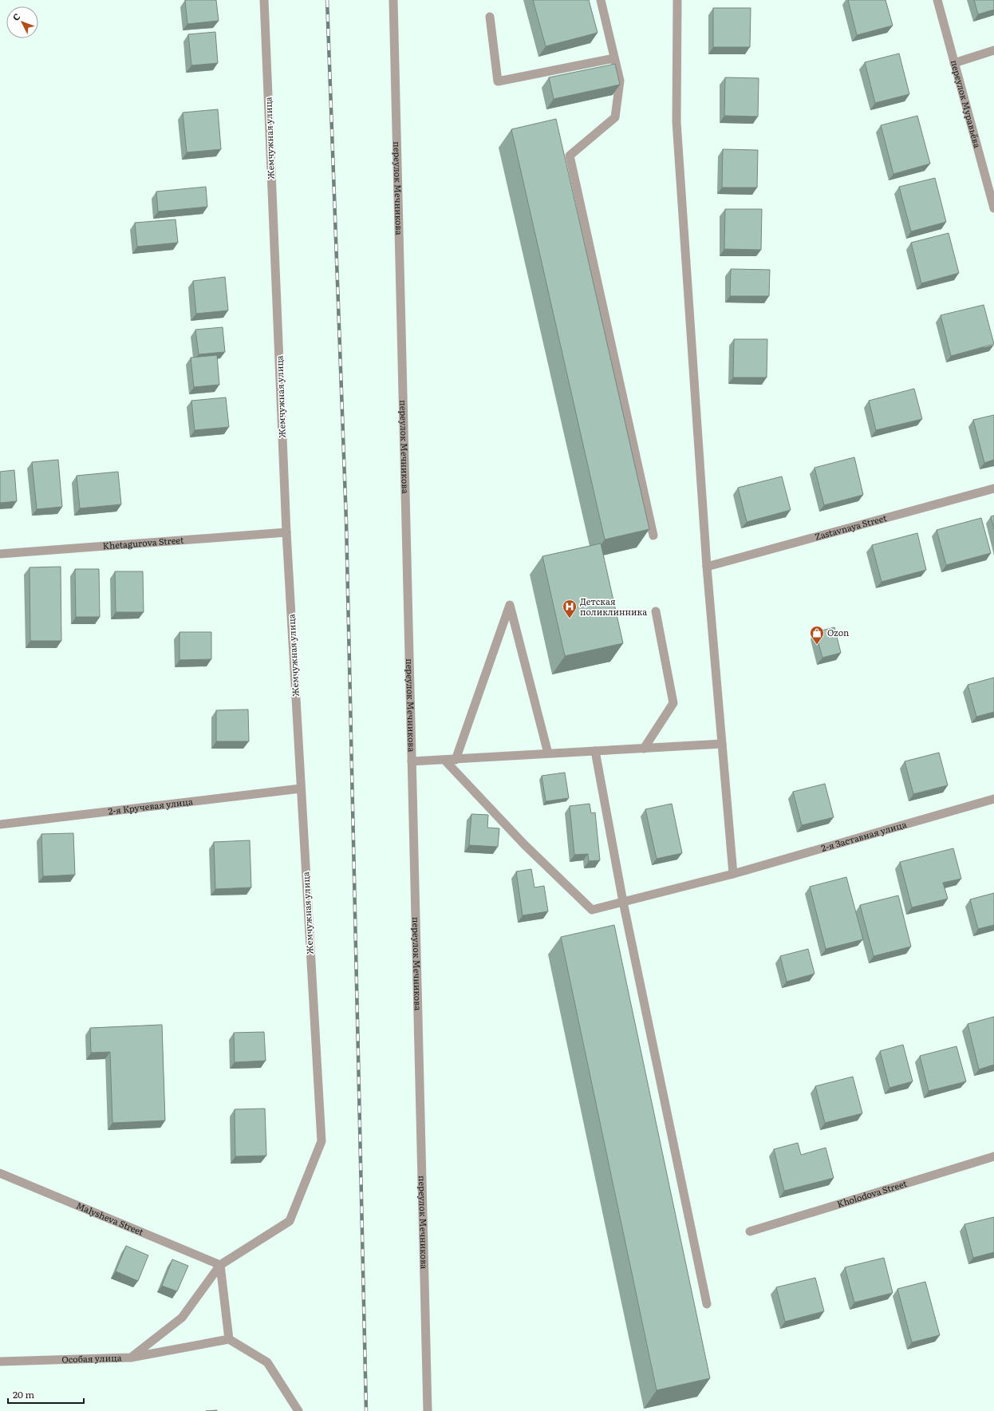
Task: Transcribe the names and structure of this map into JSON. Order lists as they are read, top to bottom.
{
  "streets": {
    "street": [
      "переулок Муравьёва",
      "Жемчужная улица",
      "переулок Мечникова",
      "Zastavnaya Street",
      "Khetagurova Street",
      "2-я Кручевая улица",
      "2-я Заставная улица",
      "Kholodova Street",
      "Malysheva Street",
      "Особая улица"
    ]
  },
  "crossings": [
    ["Жемчужная улица", "Khetagurova Street"],
    ["Жемчужная улица", "2-я Кручевая улица"],
    ["Жемчужная улица", "Malysheva Street"],
    ["Жемчужная улица", "Особая улица"],
    ["Malysheva Street", "Особая улица"]
  ],
  "places": {
    "hospital": ["Детская поликлинника"],
    "shop": ["Ozon"]
  },
  "scale_bar": "20 m",
  "north": "top left"
}
